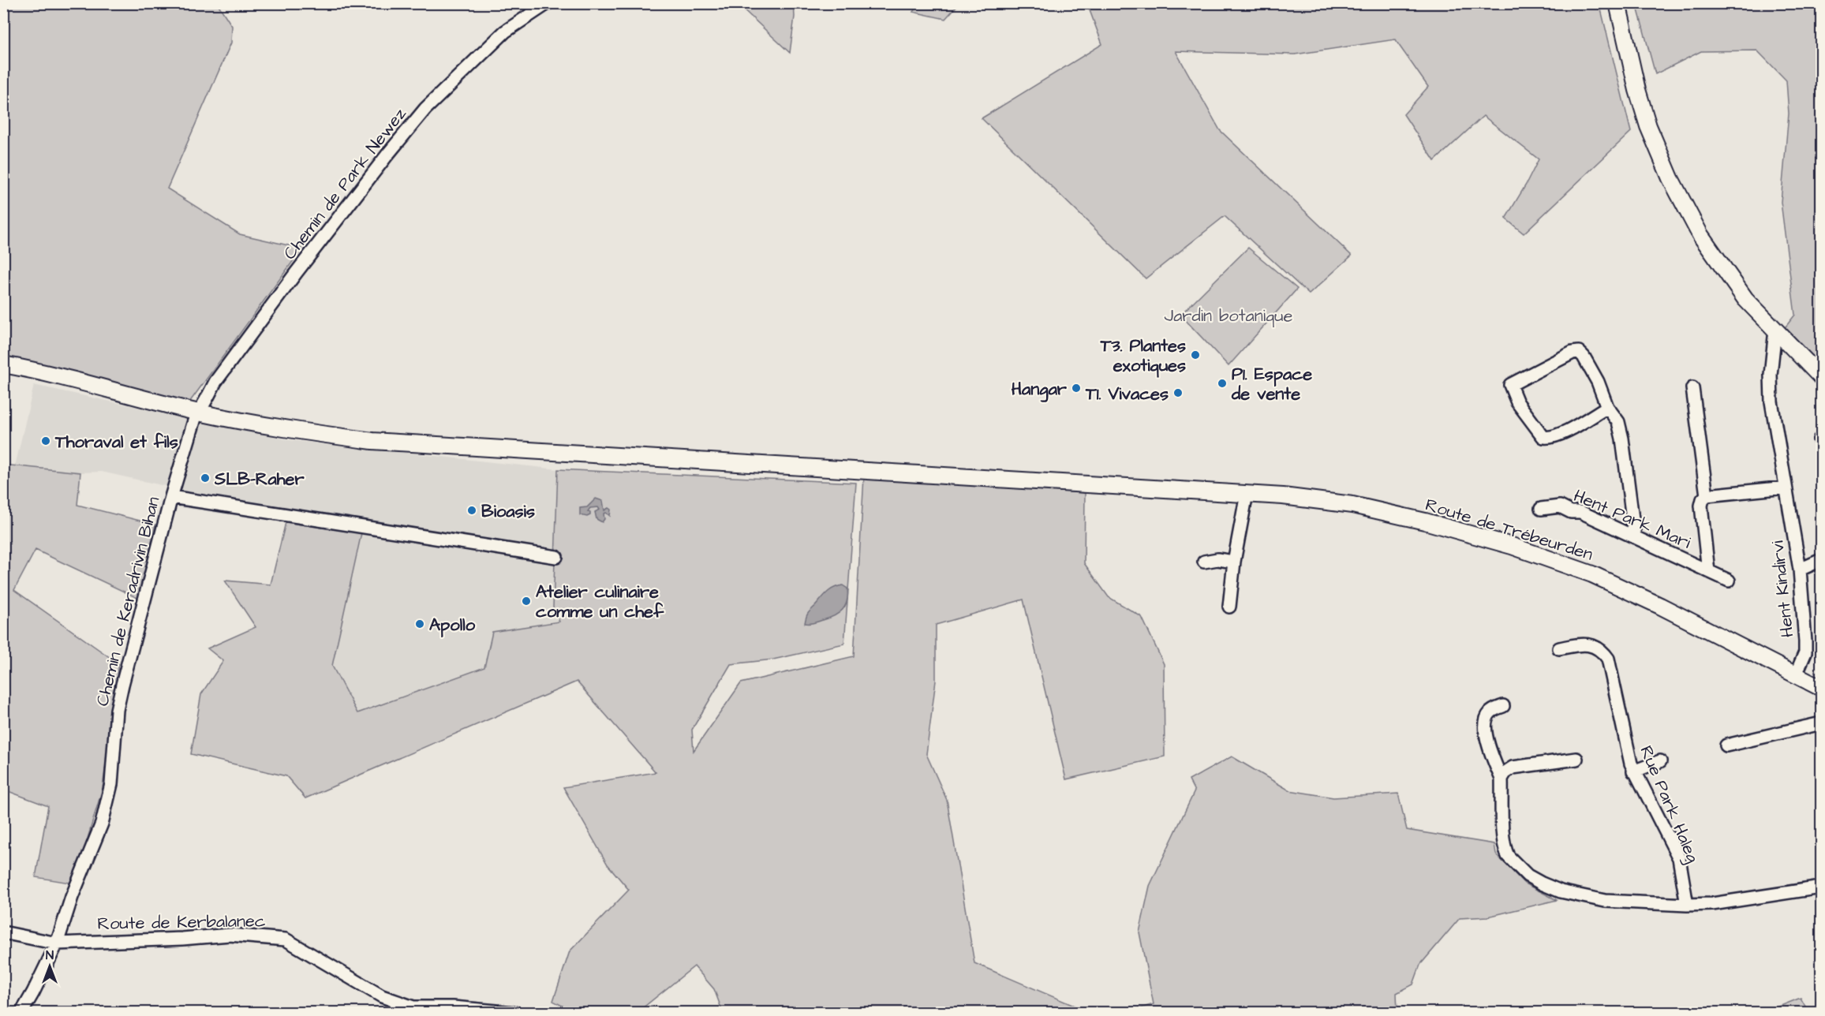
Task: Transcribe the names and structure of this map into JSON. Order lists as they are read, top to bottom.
{
  "streets": {
    "main road": ["Route de Trébeurden"],
    "street": [
      "Chemin de Park Newez",
      "Hent Park Mari",
      "Hent Kindirvi",
      "Chemin de Keradrivin Bihan",
      "Rue Park Haleg",
      "Route de Kerbalanec"
    ]
  },
  "crossings": [
    ["Chemin de Park Newez", "Route de Trébeurden"],
    ["Chemin de Park Newez", "Chemin de Keradrivin Bihan"],
    ["Route de Trébeurden", "Hent Kindirvi"],
    ["Route de Trébeurden", "Chemin de Keradrivin Bihan"],
    ["Chemin de Keradrivin Bihan", "Route de Kerbalanec"]
  ],
  "parks": ["Jardin botanique"],
  "places": [
    "T3. Plantes exotiques",
    "P1. Espace de vente",
    "Hangar",
    "T1. Vivaces",
    "Thoraval et fils",
    "SLB-Raher",
    "Bioasis",
    "Atelier culinaire comme un chef",
    "Apollo"
  ],
  "north": "top"
}
